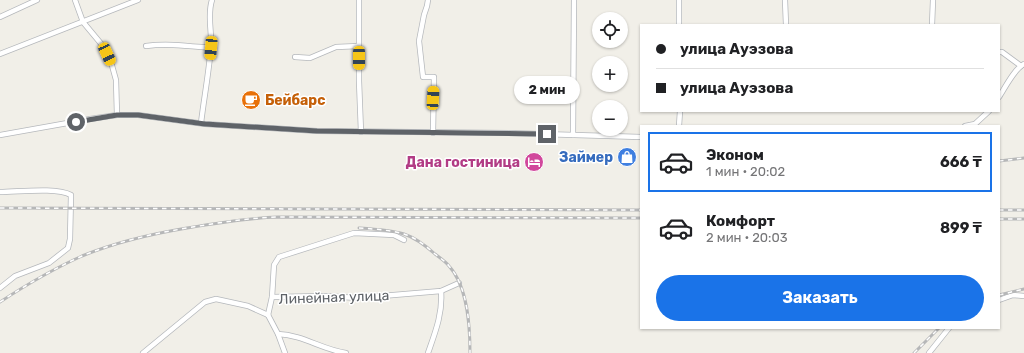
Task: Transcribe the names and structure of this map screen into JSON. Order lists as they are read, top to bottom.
{
  "streets": {
    "street": ["Линейная улица"]
  },
  "places": {
    "cafe": ["Бейбарс"],
    "shop": ["Займер"],
    "hotel": ["Дана гостиница"]
  },
  "page": {
    "map_buttons": ["+", "−"],
    "banner": ["улица Ауэзова", "улица Ауэзова"],
    "bubble": "2 мин",
    "list": [
      {
        "name": "Эконом",
        "note": "1 мин · 20:02",
        "value": "666 ₸"
      },
      {
        "name": "Комфорт",
        "note": "2 мин · 20:03",
        "value": "899 ₸"
      }
    ],
    "buttons": "Заказать"
  }
}
